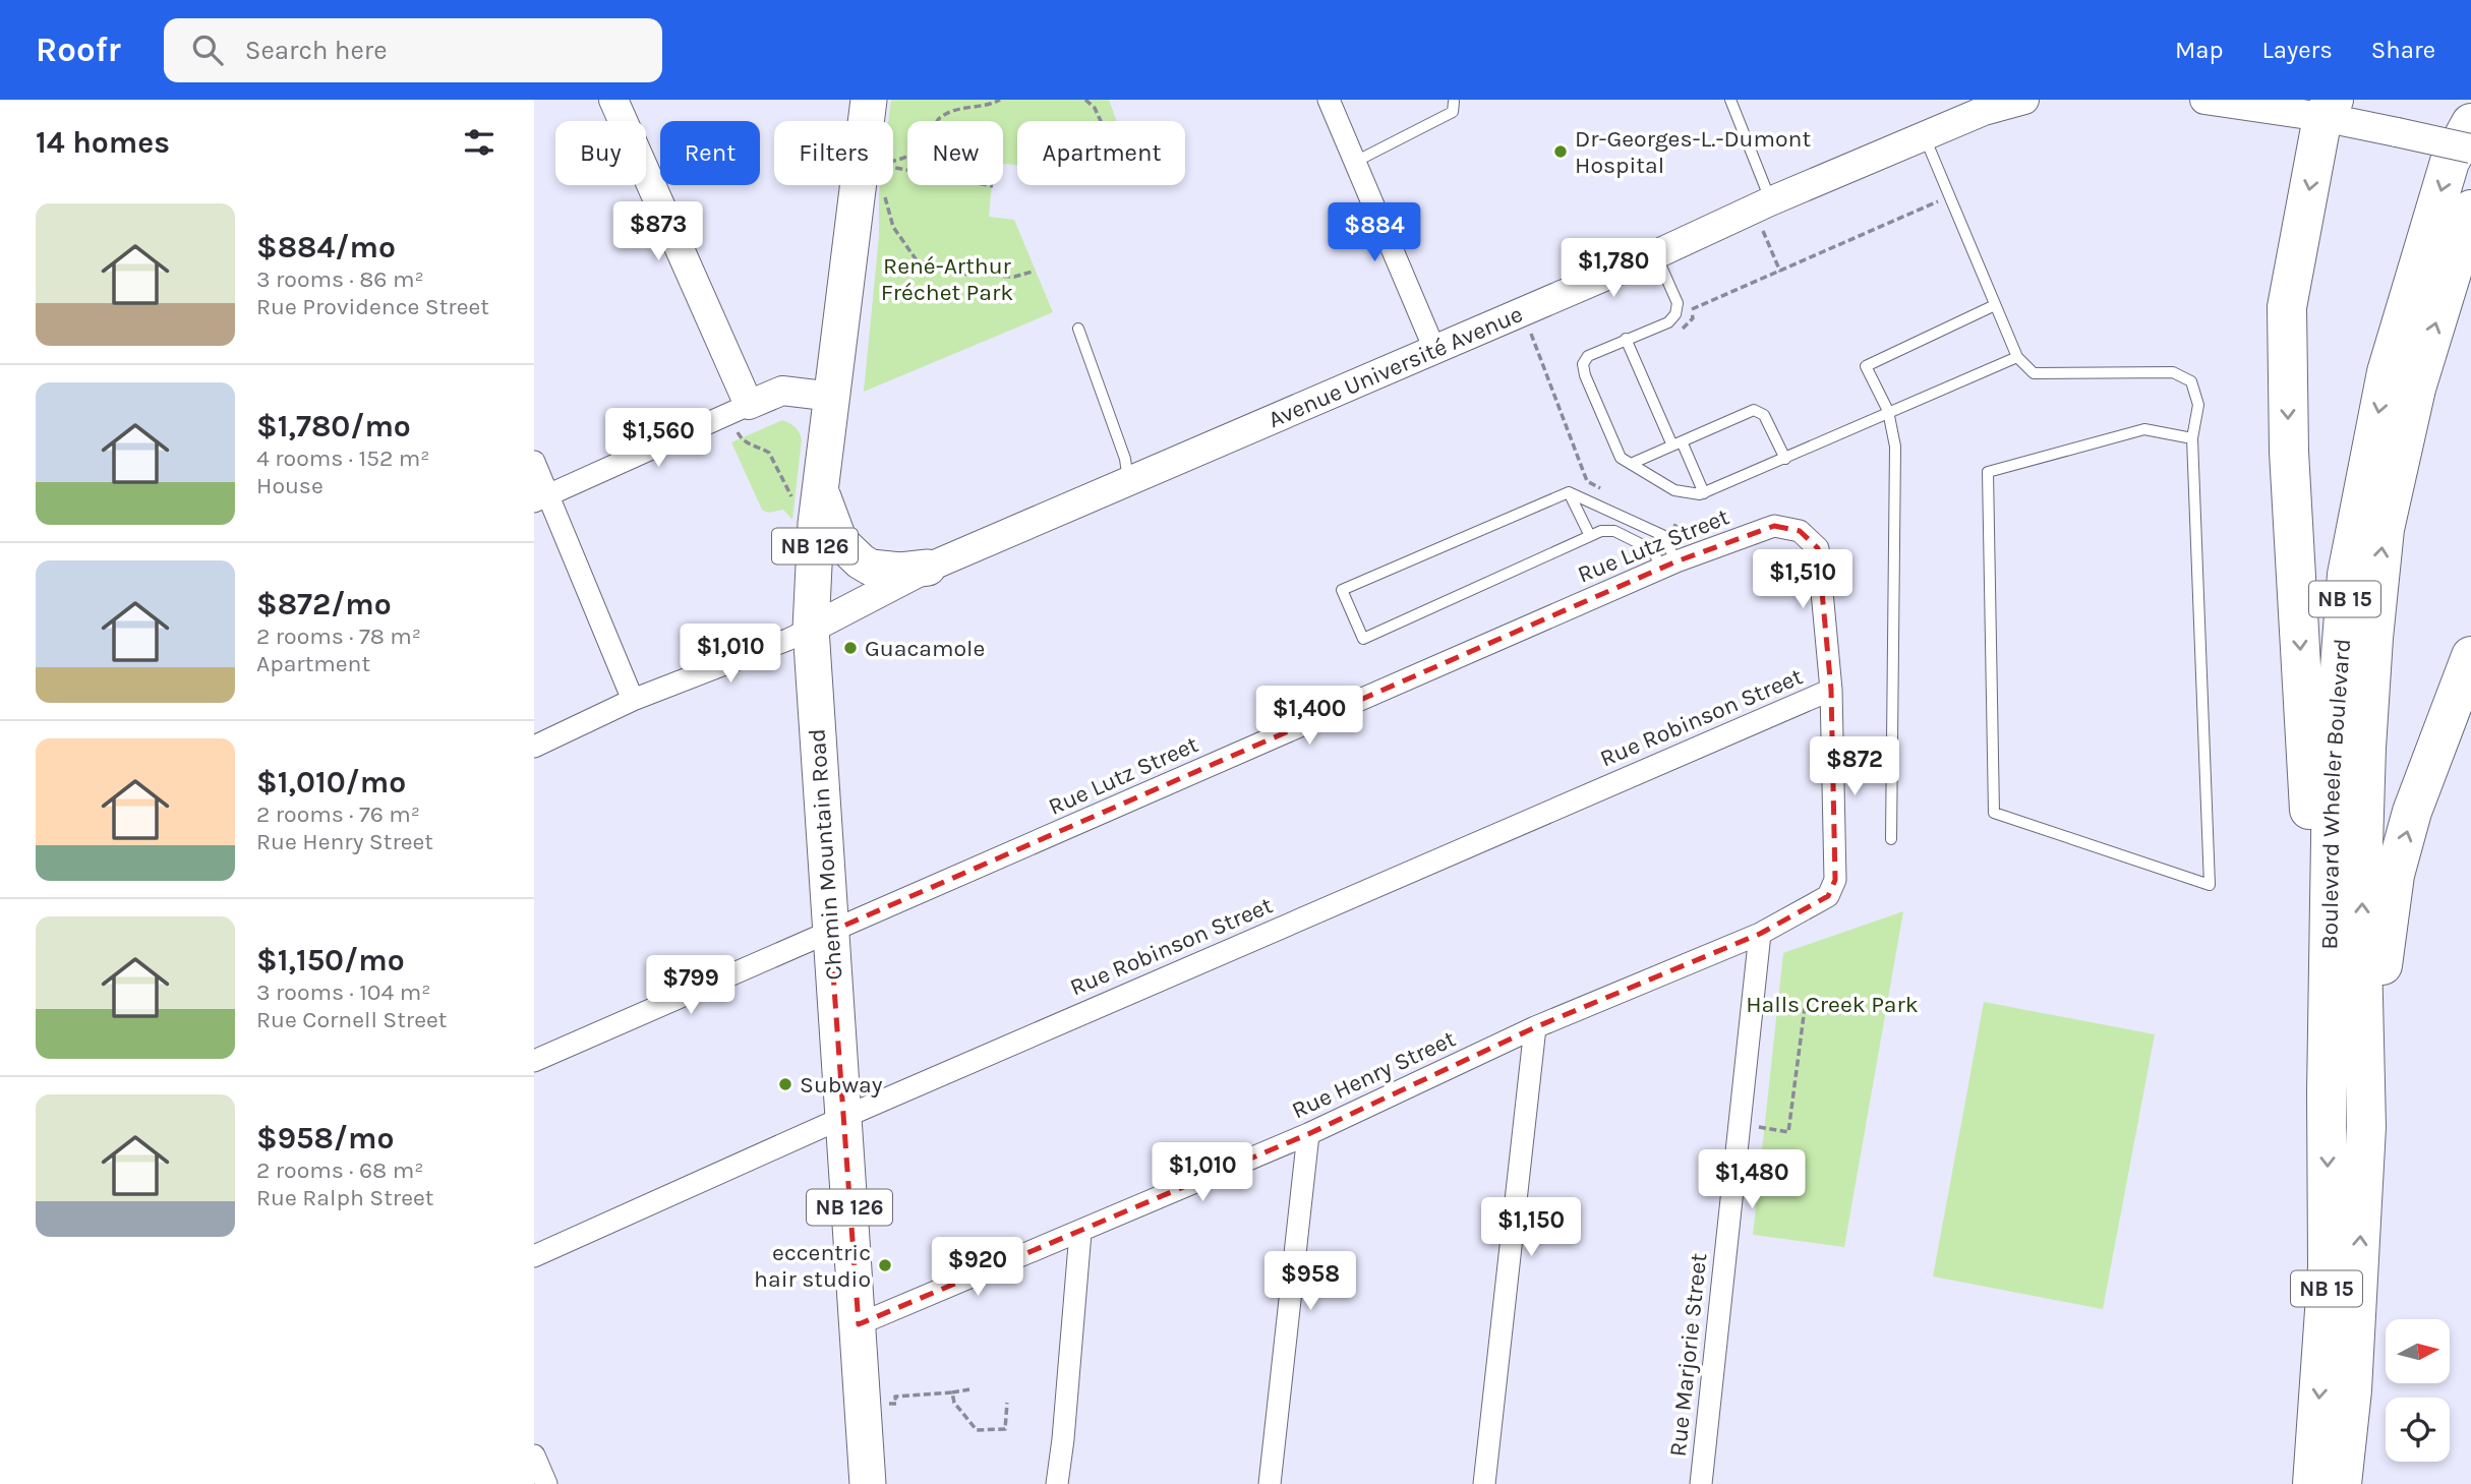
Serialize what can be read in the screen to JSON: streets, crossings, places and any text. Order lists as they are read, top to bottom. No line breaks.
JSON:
{"streets":{"highway":["NB 15","Boulevard Wheeler Boulevard"],"main road":["NB 126","Chemin Mountain Road"],"street":["Avenue Université Avenue","Rue Lutz Street","Rue Robinson Street","Rue Henry Street","Rue Marjorie Street"]},"crossings":[["Avenue Université Avenue","Chemin Mountain Road"],["Rue Lutz Street","Rue Robinson Street"],["Rue Lutz Street","Chemin Mountain Road"],["Rue Lutz Street","Rue Henry Street"],["Rue Robinson Street","Chemin Mountain Road"],["Rue Robinson Street","Rue Henry Street"],["Chemin Mountain Road","Rue Henry Street"],["Rue Henry Street","Rue Marjorie Street"]],"parks":["René-Arthur Fréchet Park","Halls Creek Park"],"places":["Dr-Georges-L.-Dumont Hospital","Guacamole","Subway","eccentric hair studio"],"north":"right","page":{"header":"Roofr","search":"Search here","nav":["Map","Layers","Share"],"heading":"14 homes","chip":["Buy","Rent","Filters","New","Apartment"],"list":[{"name":"$884/mo","note":"3 rooms · 86 m² · Rue Providence Street"},{"name":"$1,780/mo","note":"4 rooms · 152 m² · House"},{"name":"$872/mo","note":"2 rooms · 78 m² · Apartment"},{"name":"$1,010/mo","note":"2 rooms · 76 m² · Rue Henry Street"},{"name":"$1,150/mo","note":"3 rooms · 104 m² · Rue Cornell Street"},{"name":"$958/mo","note":"2 rooms · 68 m² · Rue Ralph Street"}],"price":["$873","$884","$1,780","$1,560","$1,510","$1,010","$1,400","$872","$799","$1,010","$1,480","$1,150","$920","$958"]}}
